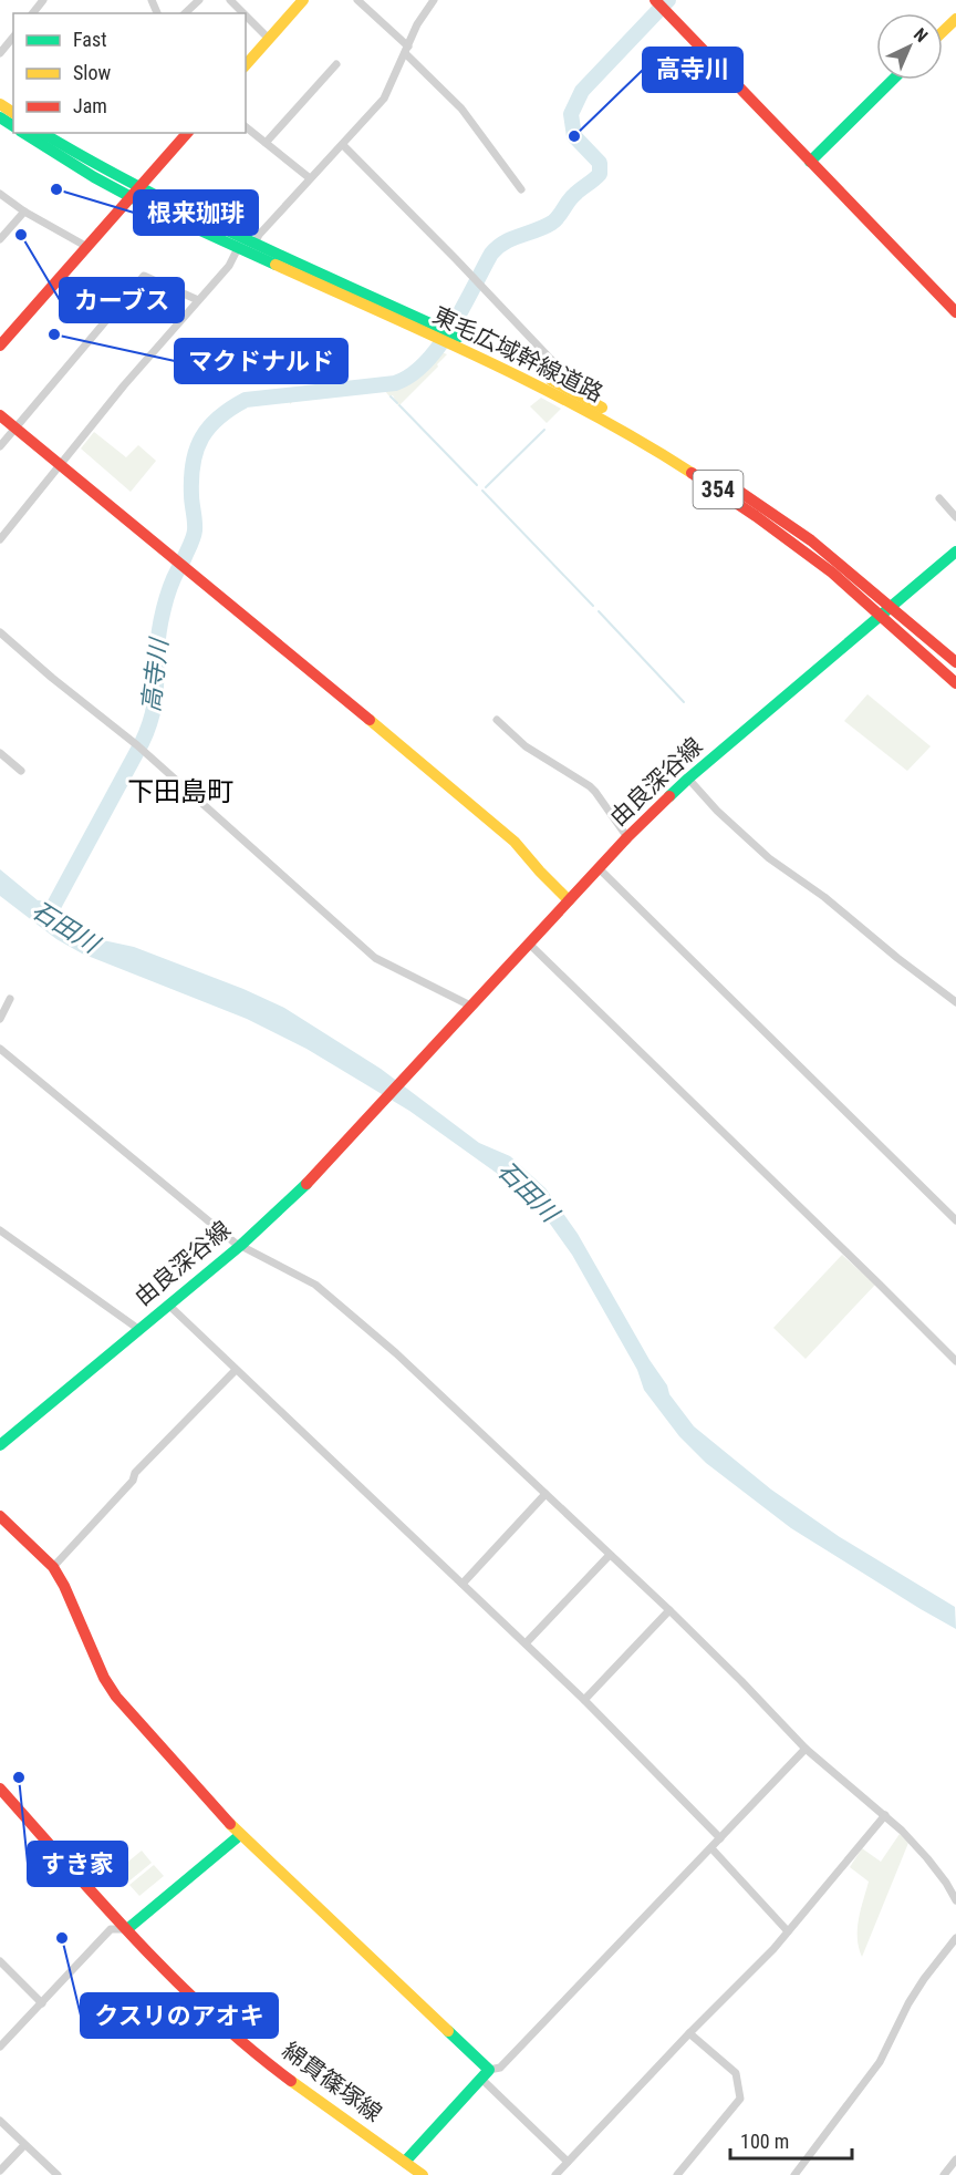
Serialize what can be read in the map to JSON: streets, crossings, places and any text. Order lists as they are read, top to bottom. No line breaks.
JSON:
{"streets":{"main road":["東毛広域幹線道路","354","由良深谷線","綿貫篠塚線"]},"crossings":[["東毛広域幹線道路","由良深谷線"]],"districts":["下田島町"],"water":["高寺川","石田川"],"places":["高寺川","根来珈琲","カーブス","マクドナルド","すき家","クスリのアオキ"],"legend":["Fast","Slow","Jam"],"scale_bar":"100 m","north":"top right"}
